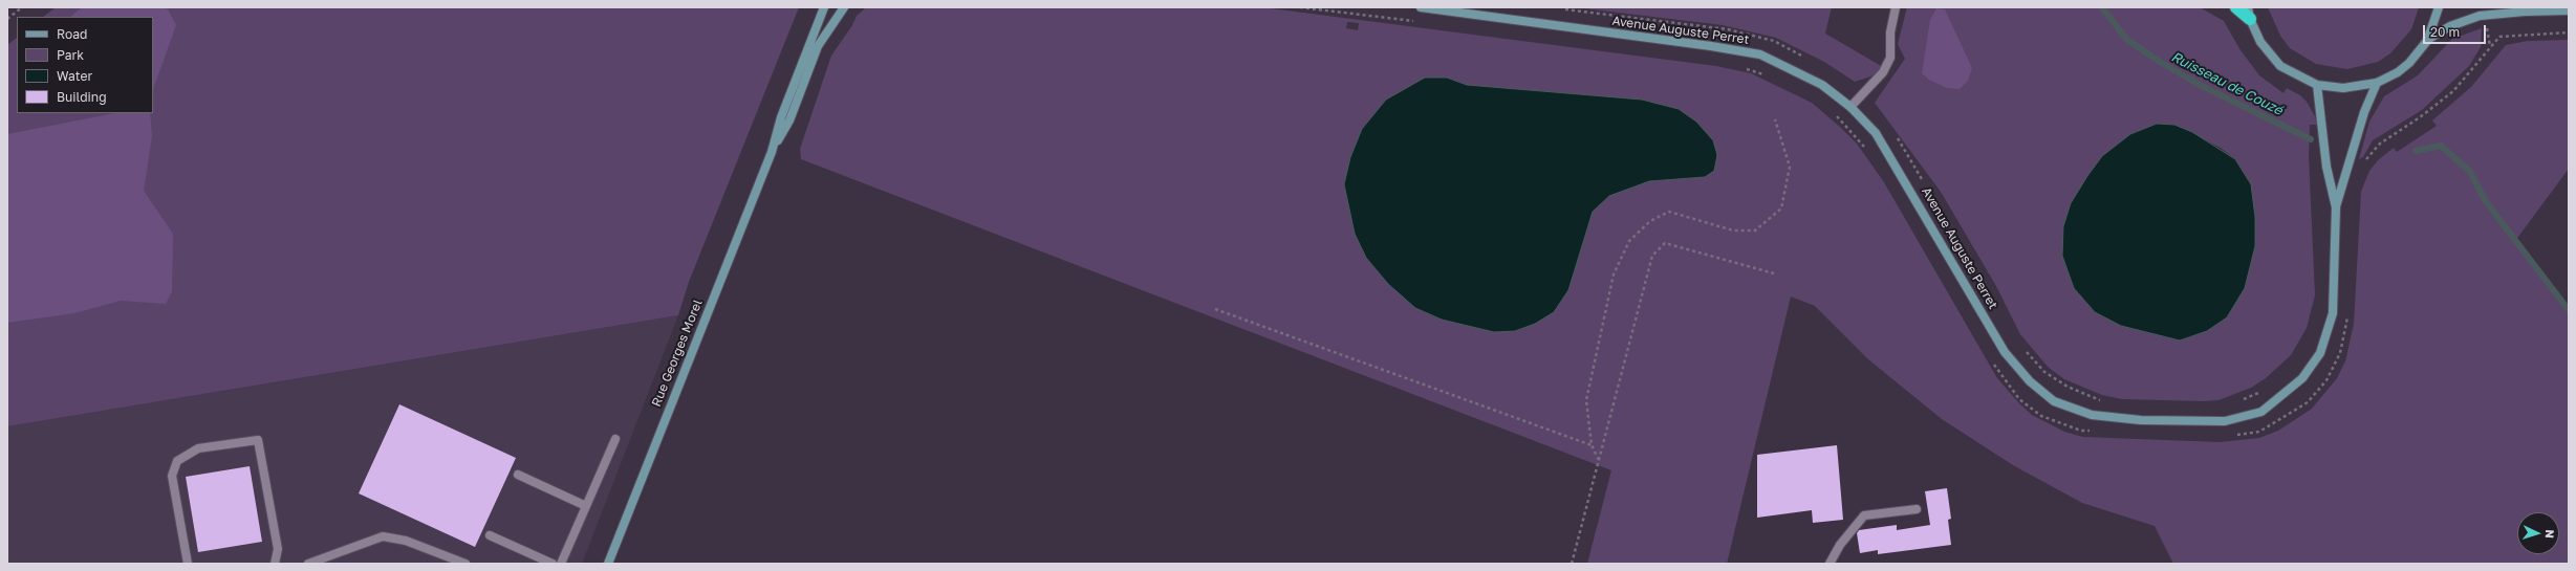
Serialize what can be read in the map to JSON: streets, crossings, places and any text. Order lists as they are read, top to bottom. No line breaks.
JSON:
{"streets":{"street":["Avenue Auguste Perret","Rue Georges Morel"]},"water":["Ruisseau de Couzé"],"legend":["Road","Park","Water","Building"],"scale_bar":"20 m","north":"right"}
